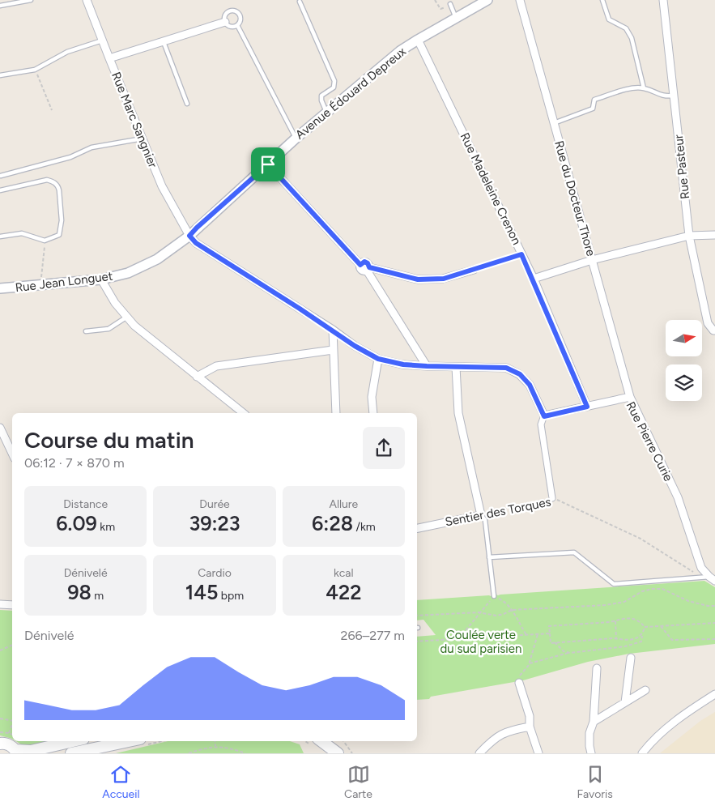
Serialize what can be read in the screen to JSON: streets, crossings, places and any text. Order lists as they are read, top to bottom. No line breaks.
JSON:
{"streets":{"street":["Avenue Édouard Depreux","Rue Marc Sangnier","Rue Pasteur","Rue Madeleine Crenon","Rue du Docteur Thore","Rue Jean Longuet","Rue Pierre Curie","Sentier des Torques"]},"crossings":[["Avenue Édouard Depreux","Rue Marc Sangnier"],["Avenue Édouard Depreux","Rue Madeleine Crenon"],["Avenue Édouard Depreux","Rue Jean Longuet"],["Rue Marc Sangnier","Rue Jean Longuet"],["Rue Madeleine Crenon","Rue Pierre Curie"],["Rue du Docteur Thore","Rue Pierre Curie"],["Rue Pierre Curie","Sentier des Torques"]],"parks":["Coulée verte du sud parisien"],"north":"right","page":{"heading":["Course du matin","06:12 · 7 × 870 m"],"stats":[["Distance","6.09 km"],["Durée","39:23"],["Allure","6:28 /km"],["Dénivelé","98 m"],["Cardio","145 bpm"],["kcal","422"]],"chart":["Dénivelé","266–277 m"],"tabs":["Accueil","Carte","Favoris"]}}
